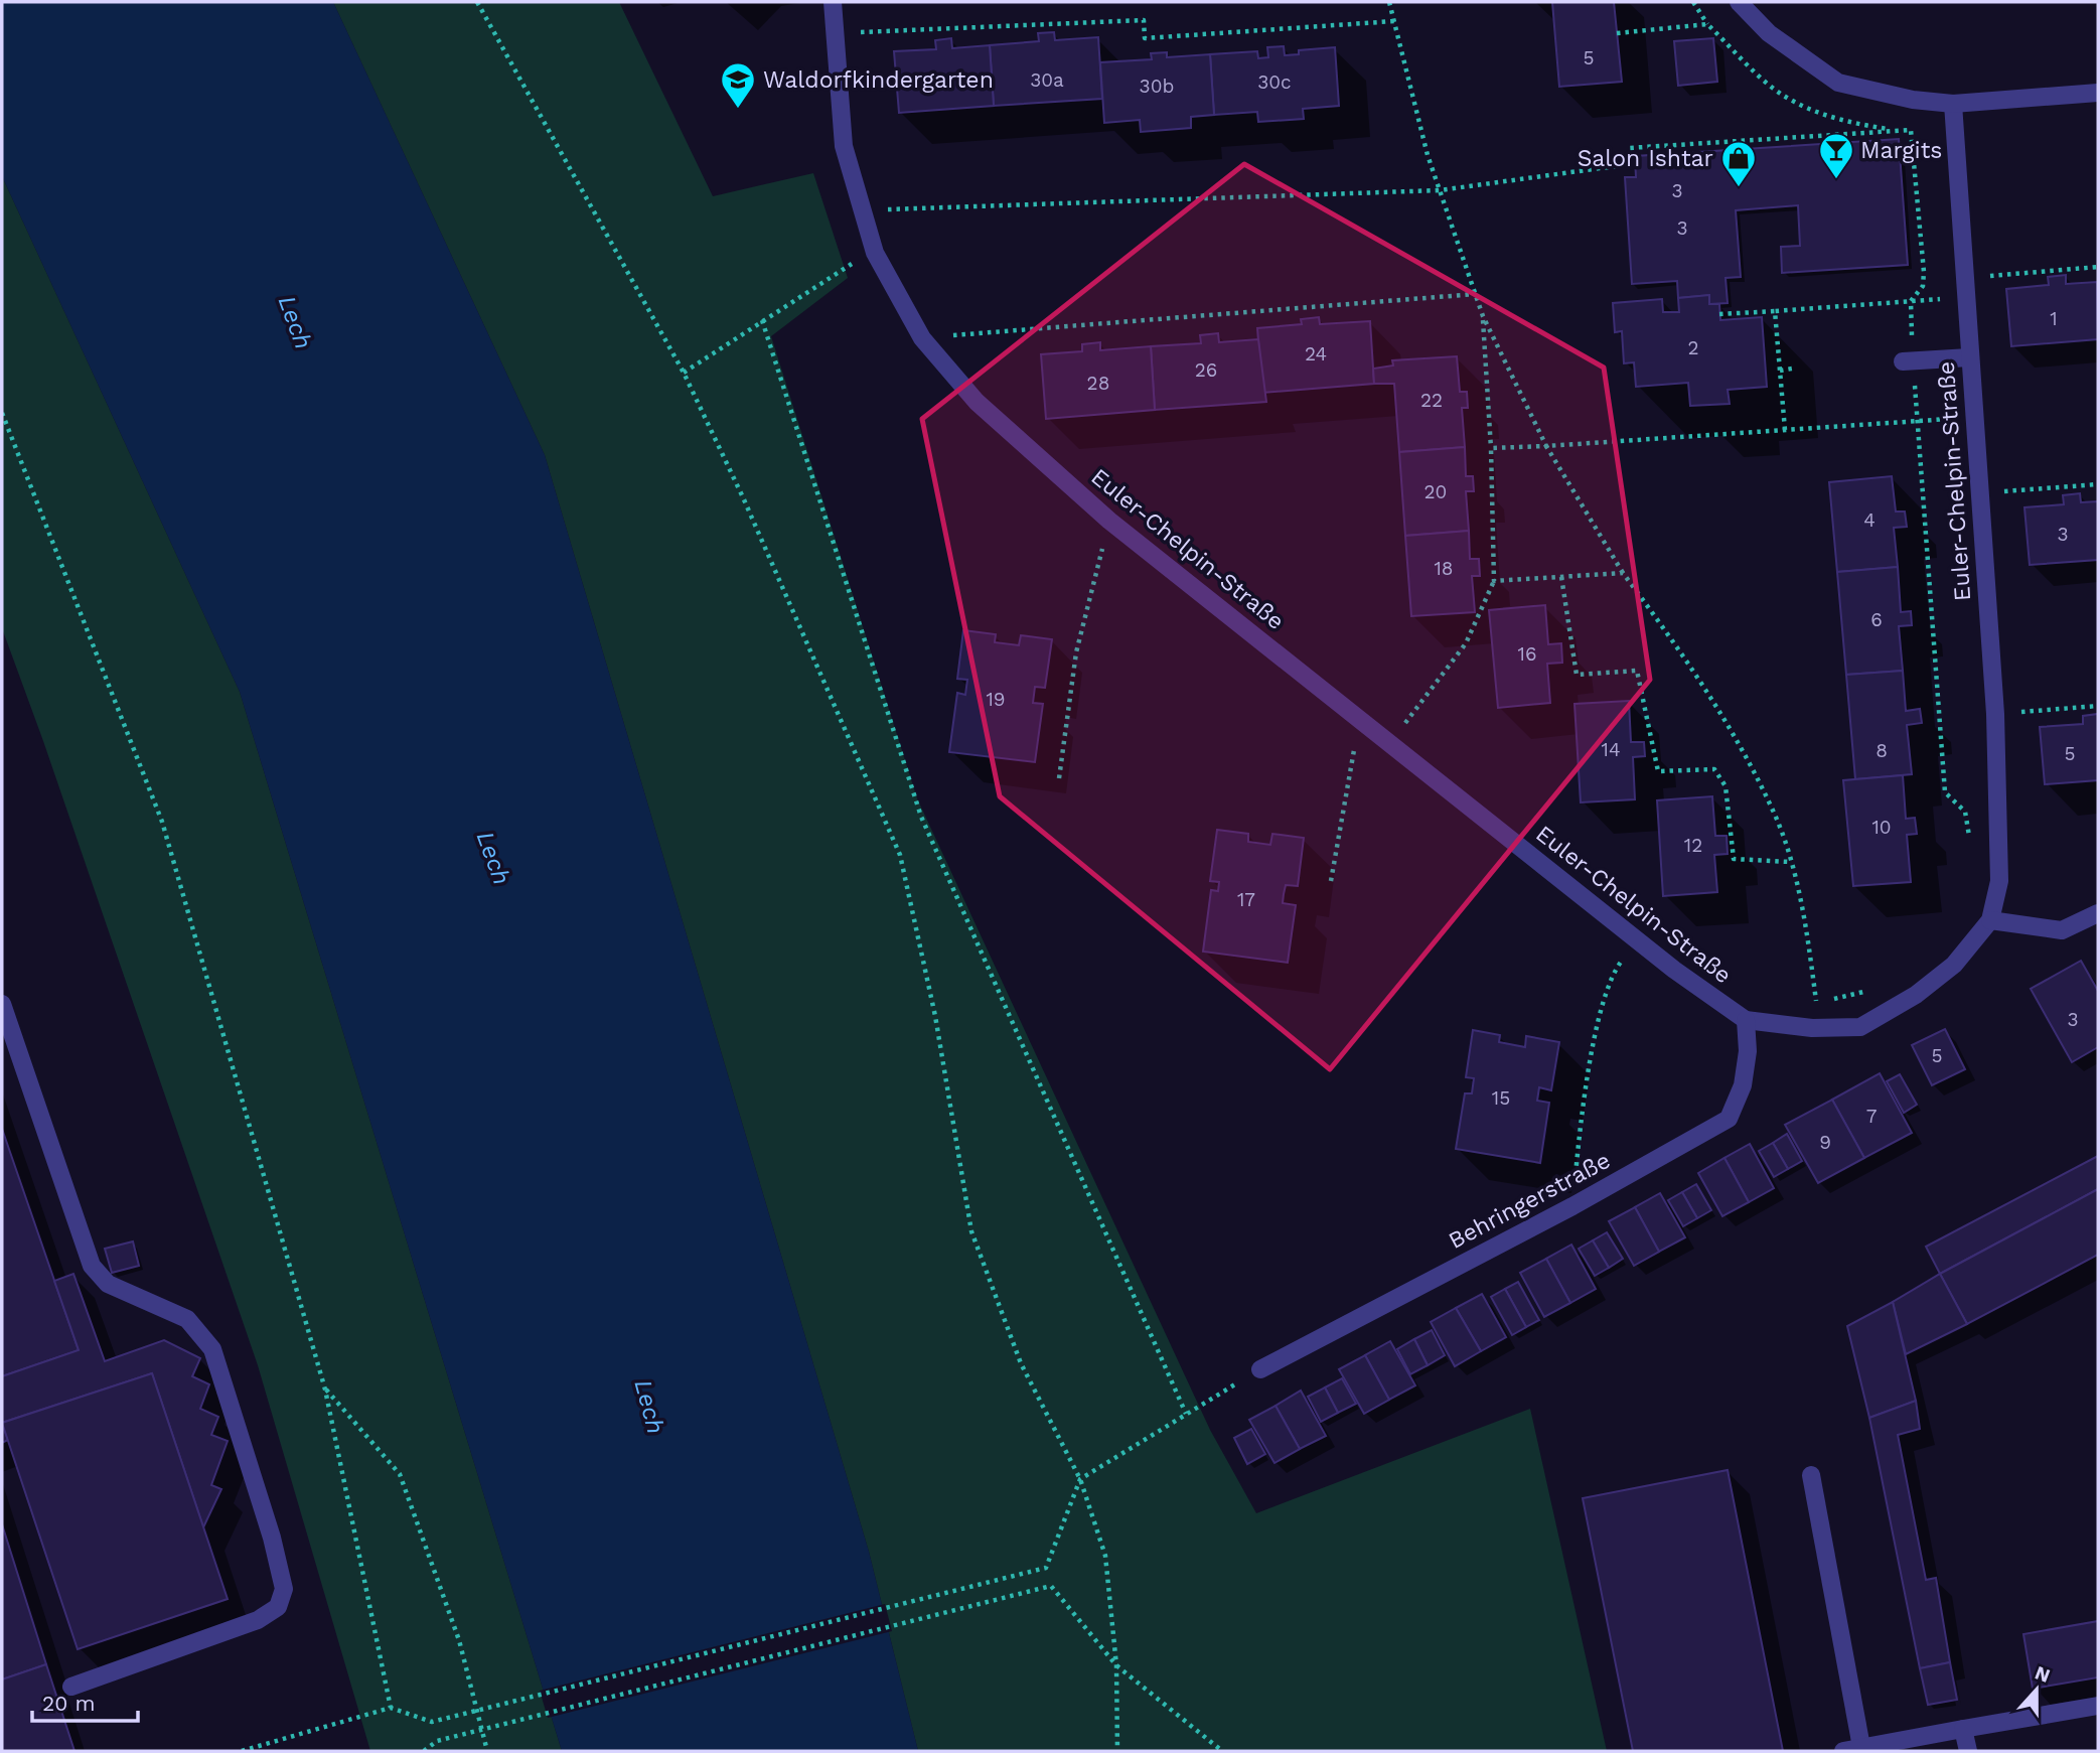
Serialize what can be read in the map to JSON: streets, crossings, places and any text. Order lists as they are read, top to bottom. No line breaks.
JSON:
{"streets":{"street":["Euler-Chelpin-Straße","Behringerstraße"]},"crossings":[["Euler-Chelpin-Straße","Behringerstraße"]],"water":["Lech"],"places":{"school or university":["Waldorfkindergarten"],"bar":["Margits"],"shop":["Salon Ishtar"]},"house_numbers":["5","30a","30c","30b","3","3","1","2","24","26","28","22","20","4","3","18","6","16","19","14","8","5","10","12","17","3","5","15","7","9"],"scale_bar":"20 m","north":"top"}
